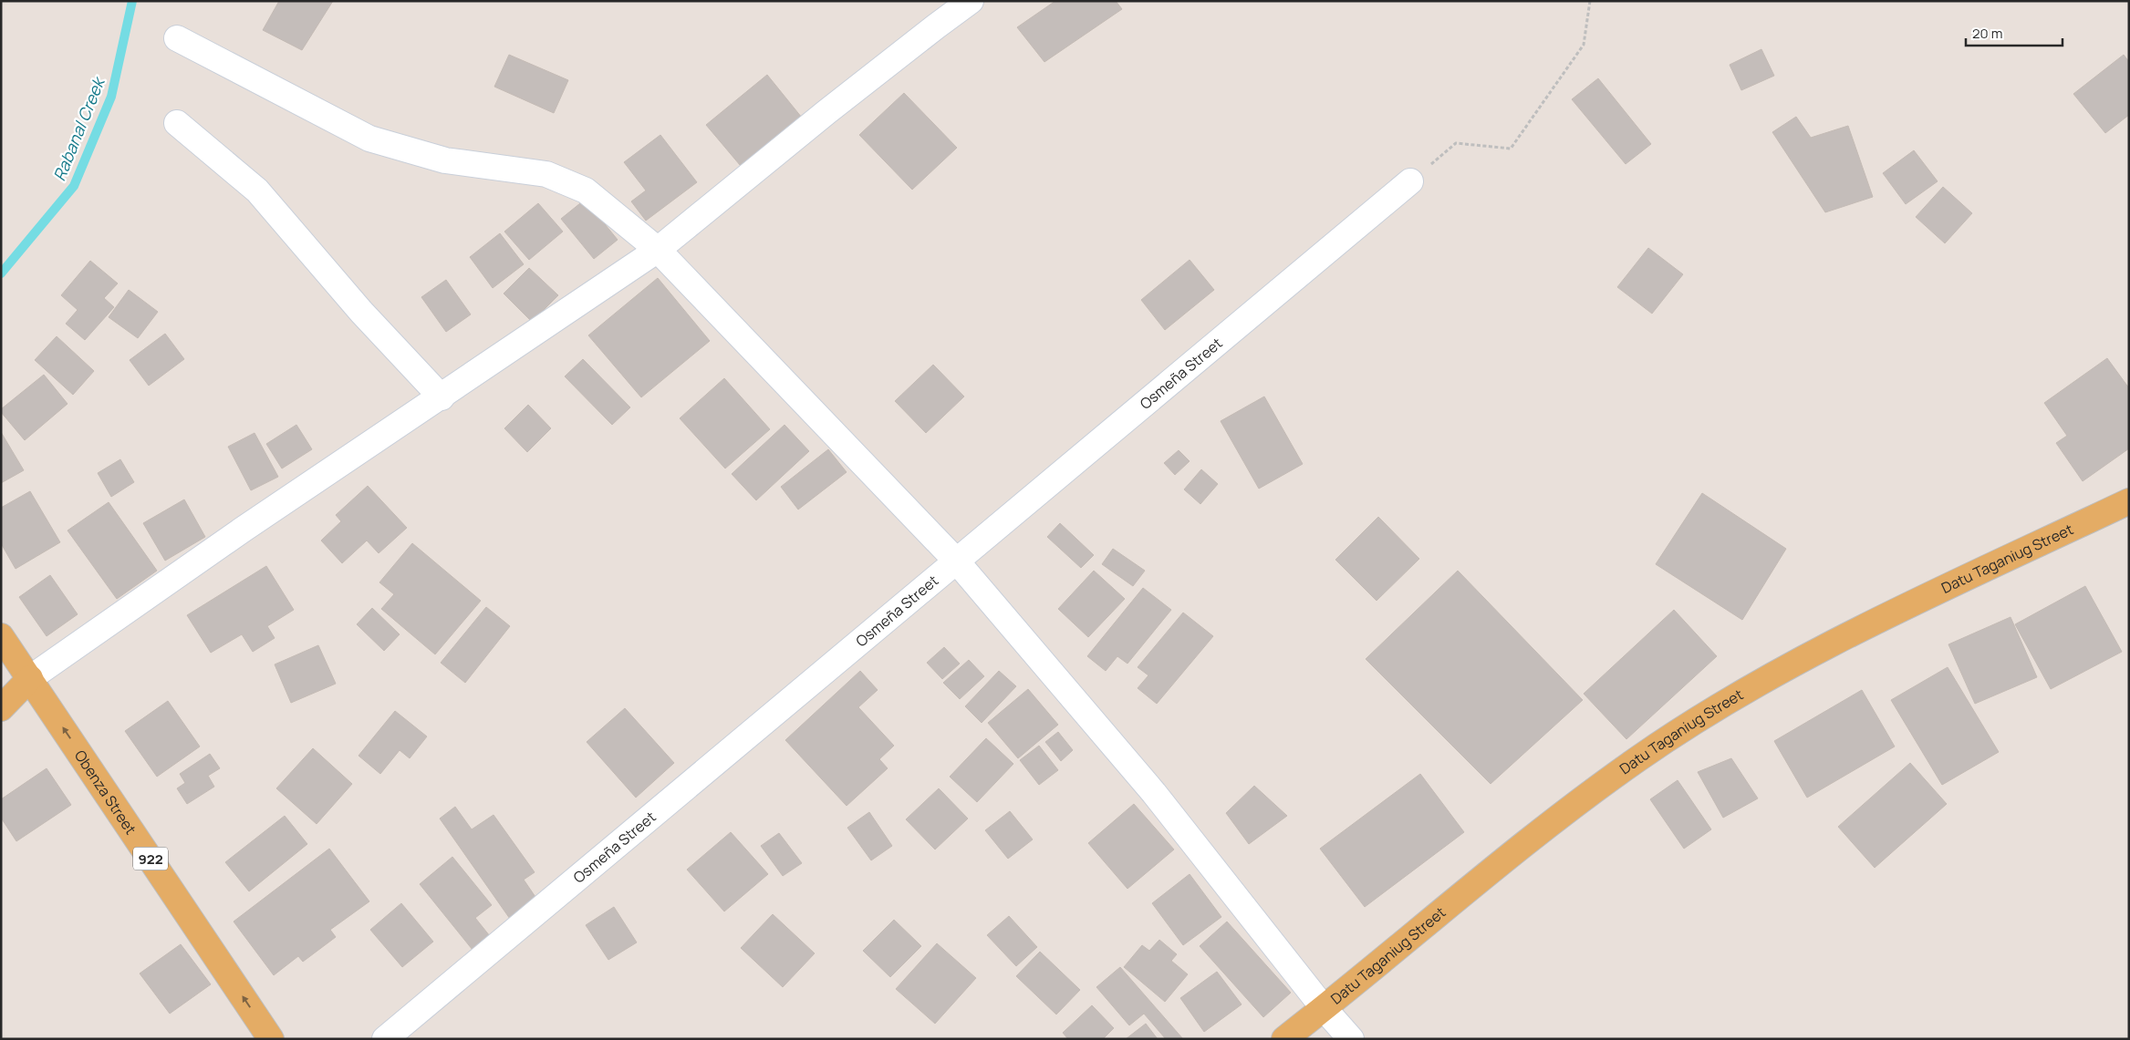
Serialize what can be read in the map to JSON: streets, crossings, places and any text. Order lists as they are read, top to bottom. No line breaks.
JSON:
{"streets":{"main road":["Datu Taganiug Street","Obenza Street","922"],"street":["Osmeña Street"]},"one_way":["Obenza Street"],"water":["Rabanal Creek"],"scale_bar":"20 m"}
